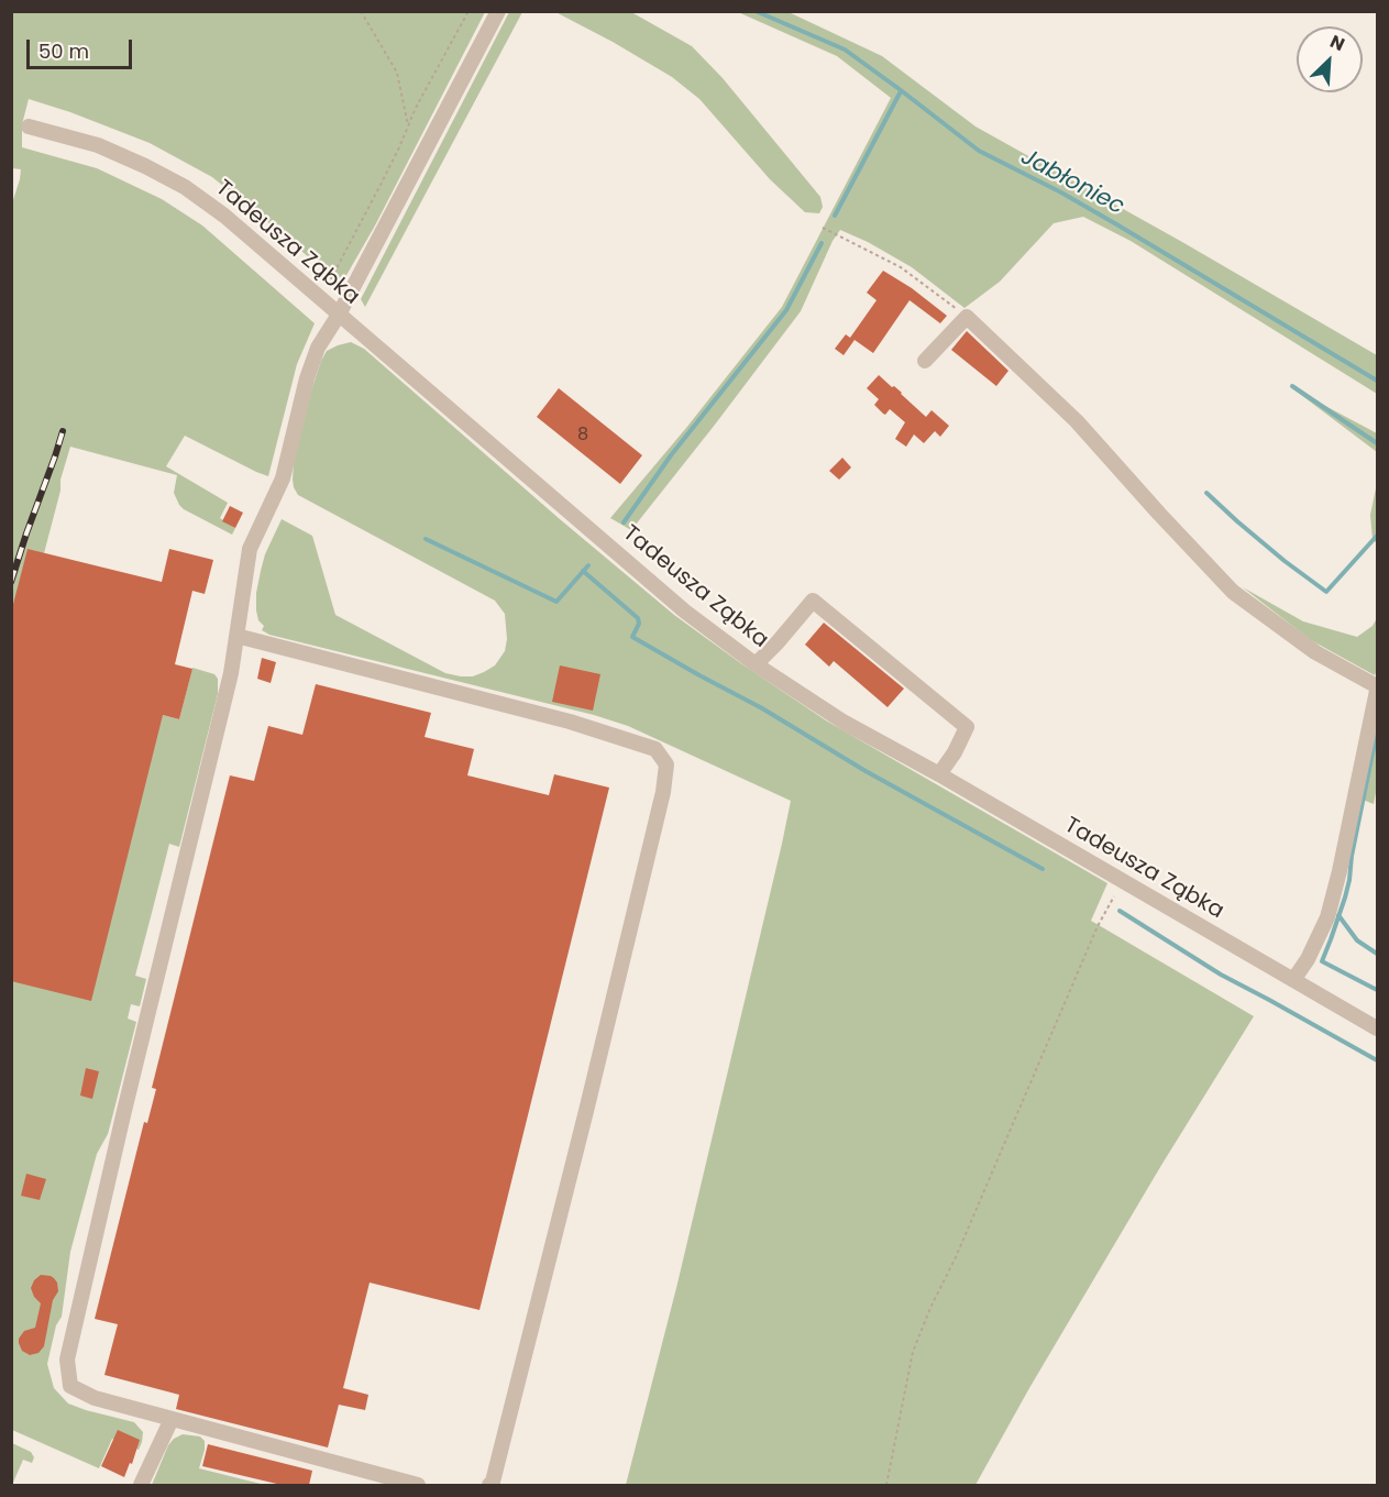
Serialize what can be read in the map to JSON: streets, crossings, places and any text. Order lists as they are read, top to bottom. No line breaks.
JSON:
{"streets":{"street":["Tadeusza Ząbka"]},"water":["Jabłoniec"],"house_numbers":["8"],"scale_bar":"50 m","north":"top right"}
